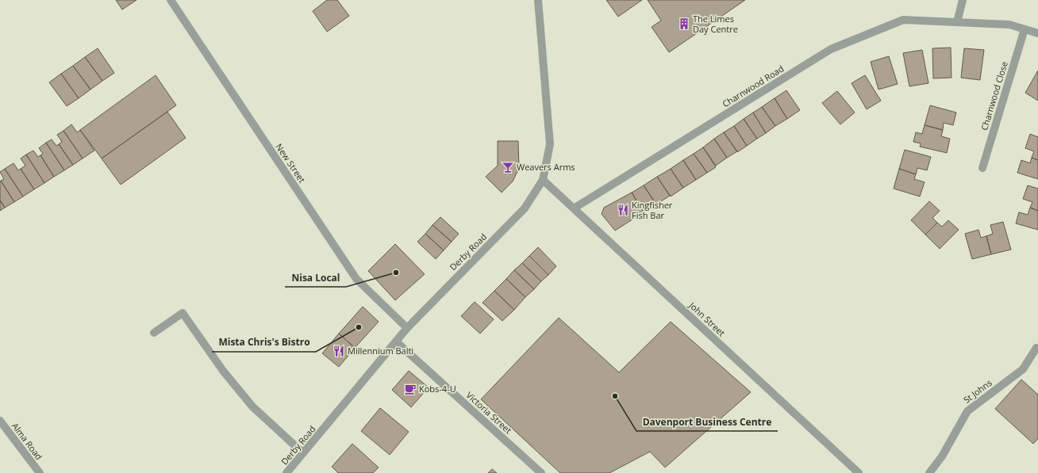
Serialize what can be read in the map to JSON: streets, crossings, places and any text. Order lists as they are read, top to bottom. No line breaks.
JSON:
{"streets":{"street":["Charnwood Road","Charnwood Close","New Street","Derby Road","John Street","St Johns","Victoria Street","Alma Road"]},"crossings":[["Charnwood Road","Charnwood Close"],["Charnwood Road","John Street"],["New Street","Derby Road"],["Derby Road","John Street"],["Derby Road","Victoria Street"]],"places":{"building":["The Limes Day Centre"],"bar":["Weavers Arms"],"restaurant":["Kingfisher Fish Bar","Millennium Balti"],"other":["Nisa Local","Mista Chris's Bistro","Davenport Business Centre"],"cafe":["Kobs-4-U"]}}
